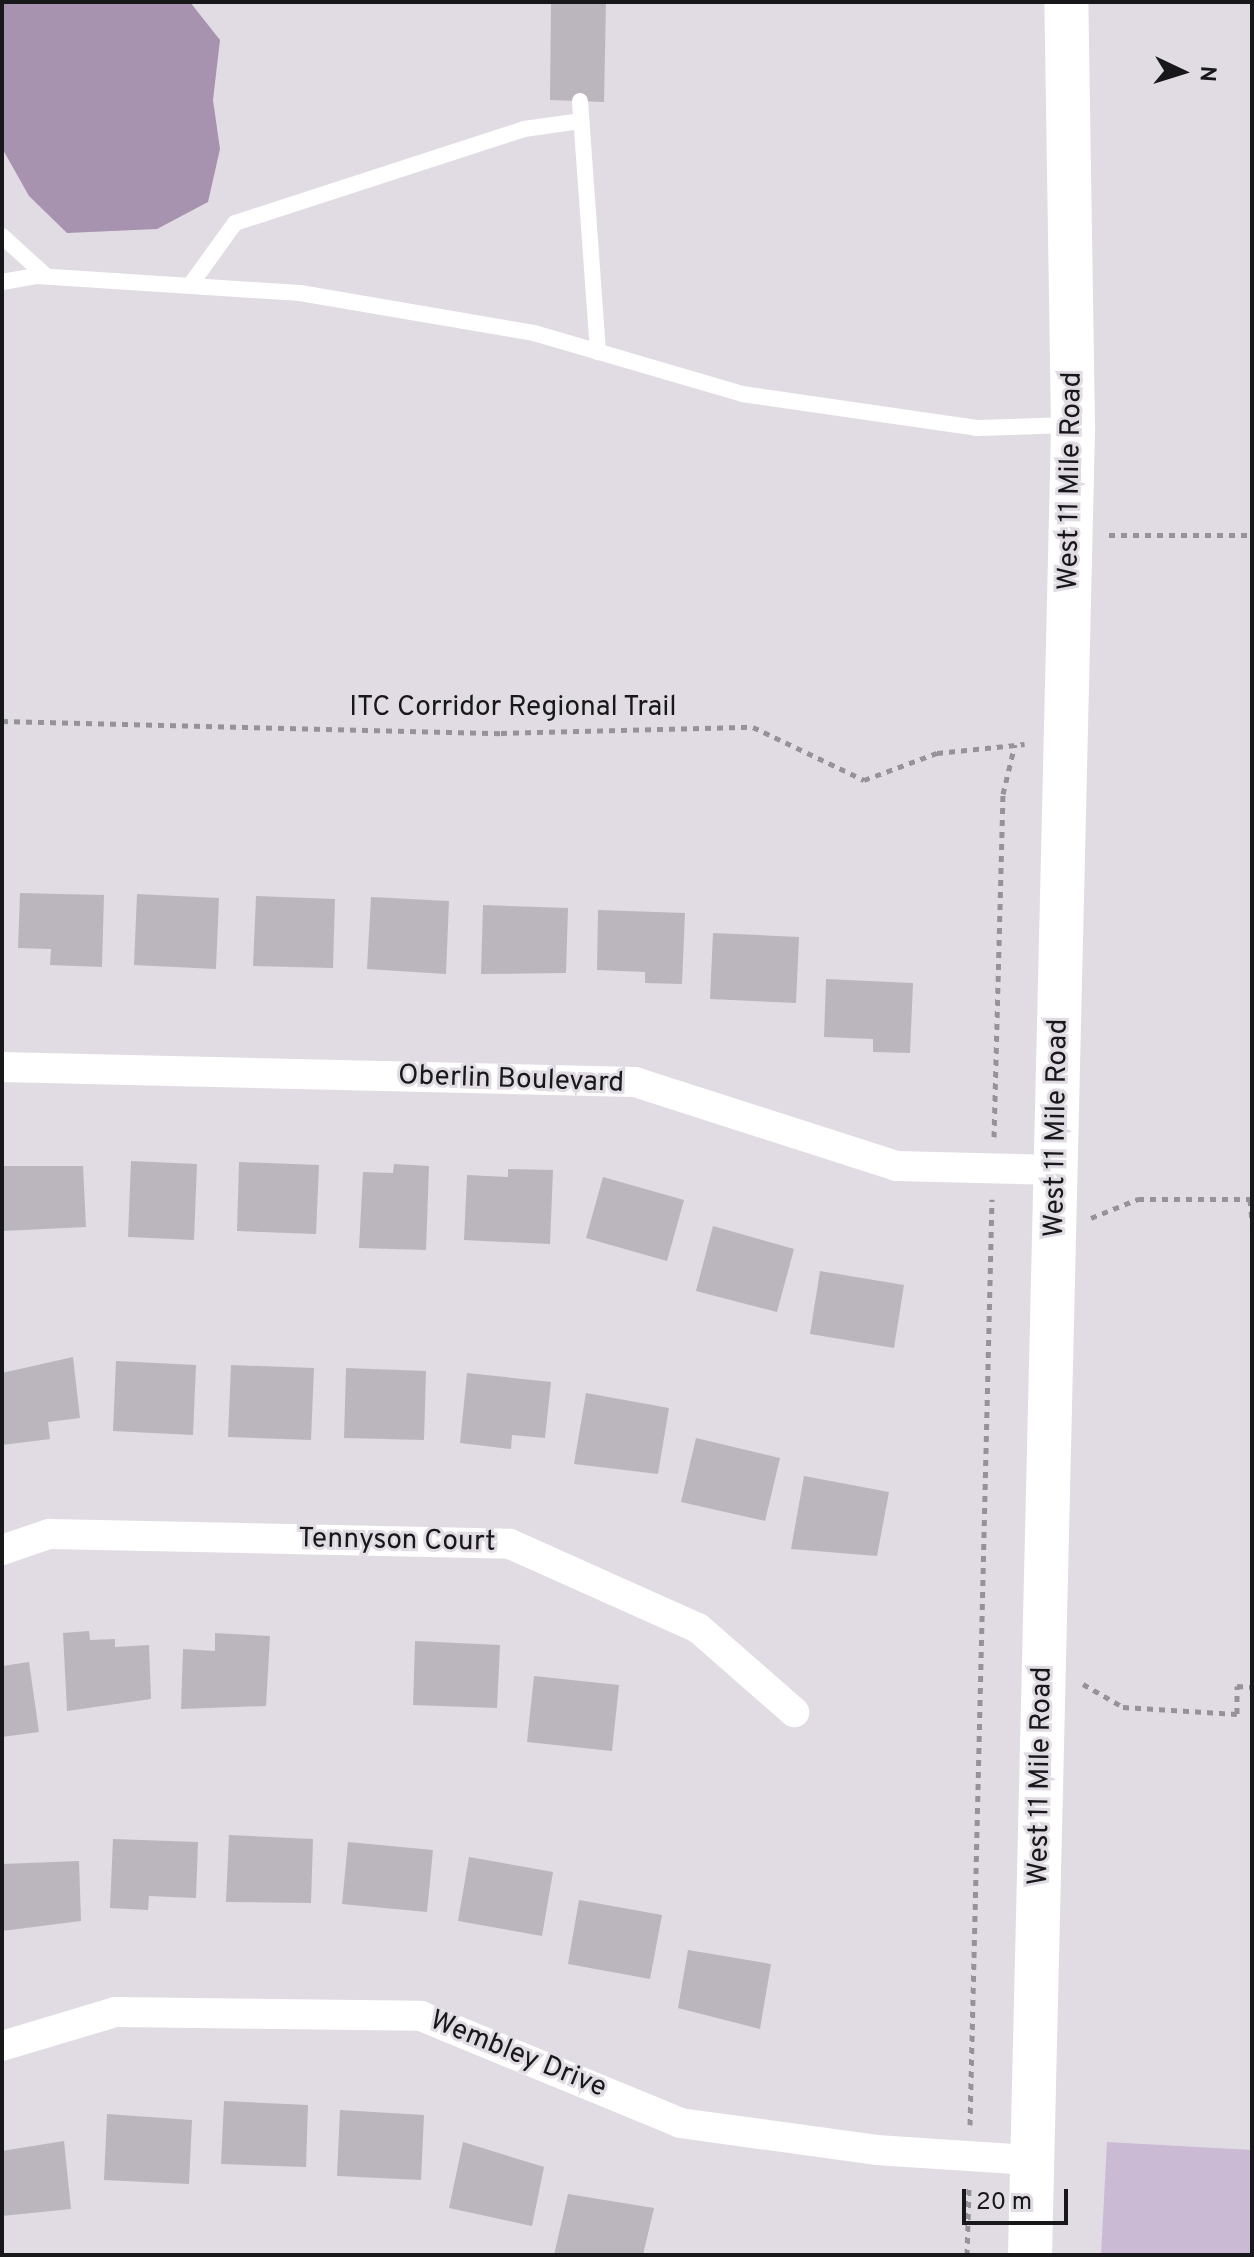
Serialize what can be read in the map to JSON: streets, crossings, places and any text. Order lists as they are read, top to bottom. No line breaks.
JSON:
{"streets":{"street":["West 11 Mile Road","Oberlin Boulevard","Tennyson Court","Wembley Drive"],"path":["ITC Corridor Regional Trail"]},"crossings":[["West 11 Mile Road","Oberlin Boulevard"],["West 11 Mile Road","Wembley Drive"]],"scale_bar":"20 m","north":"right"}
